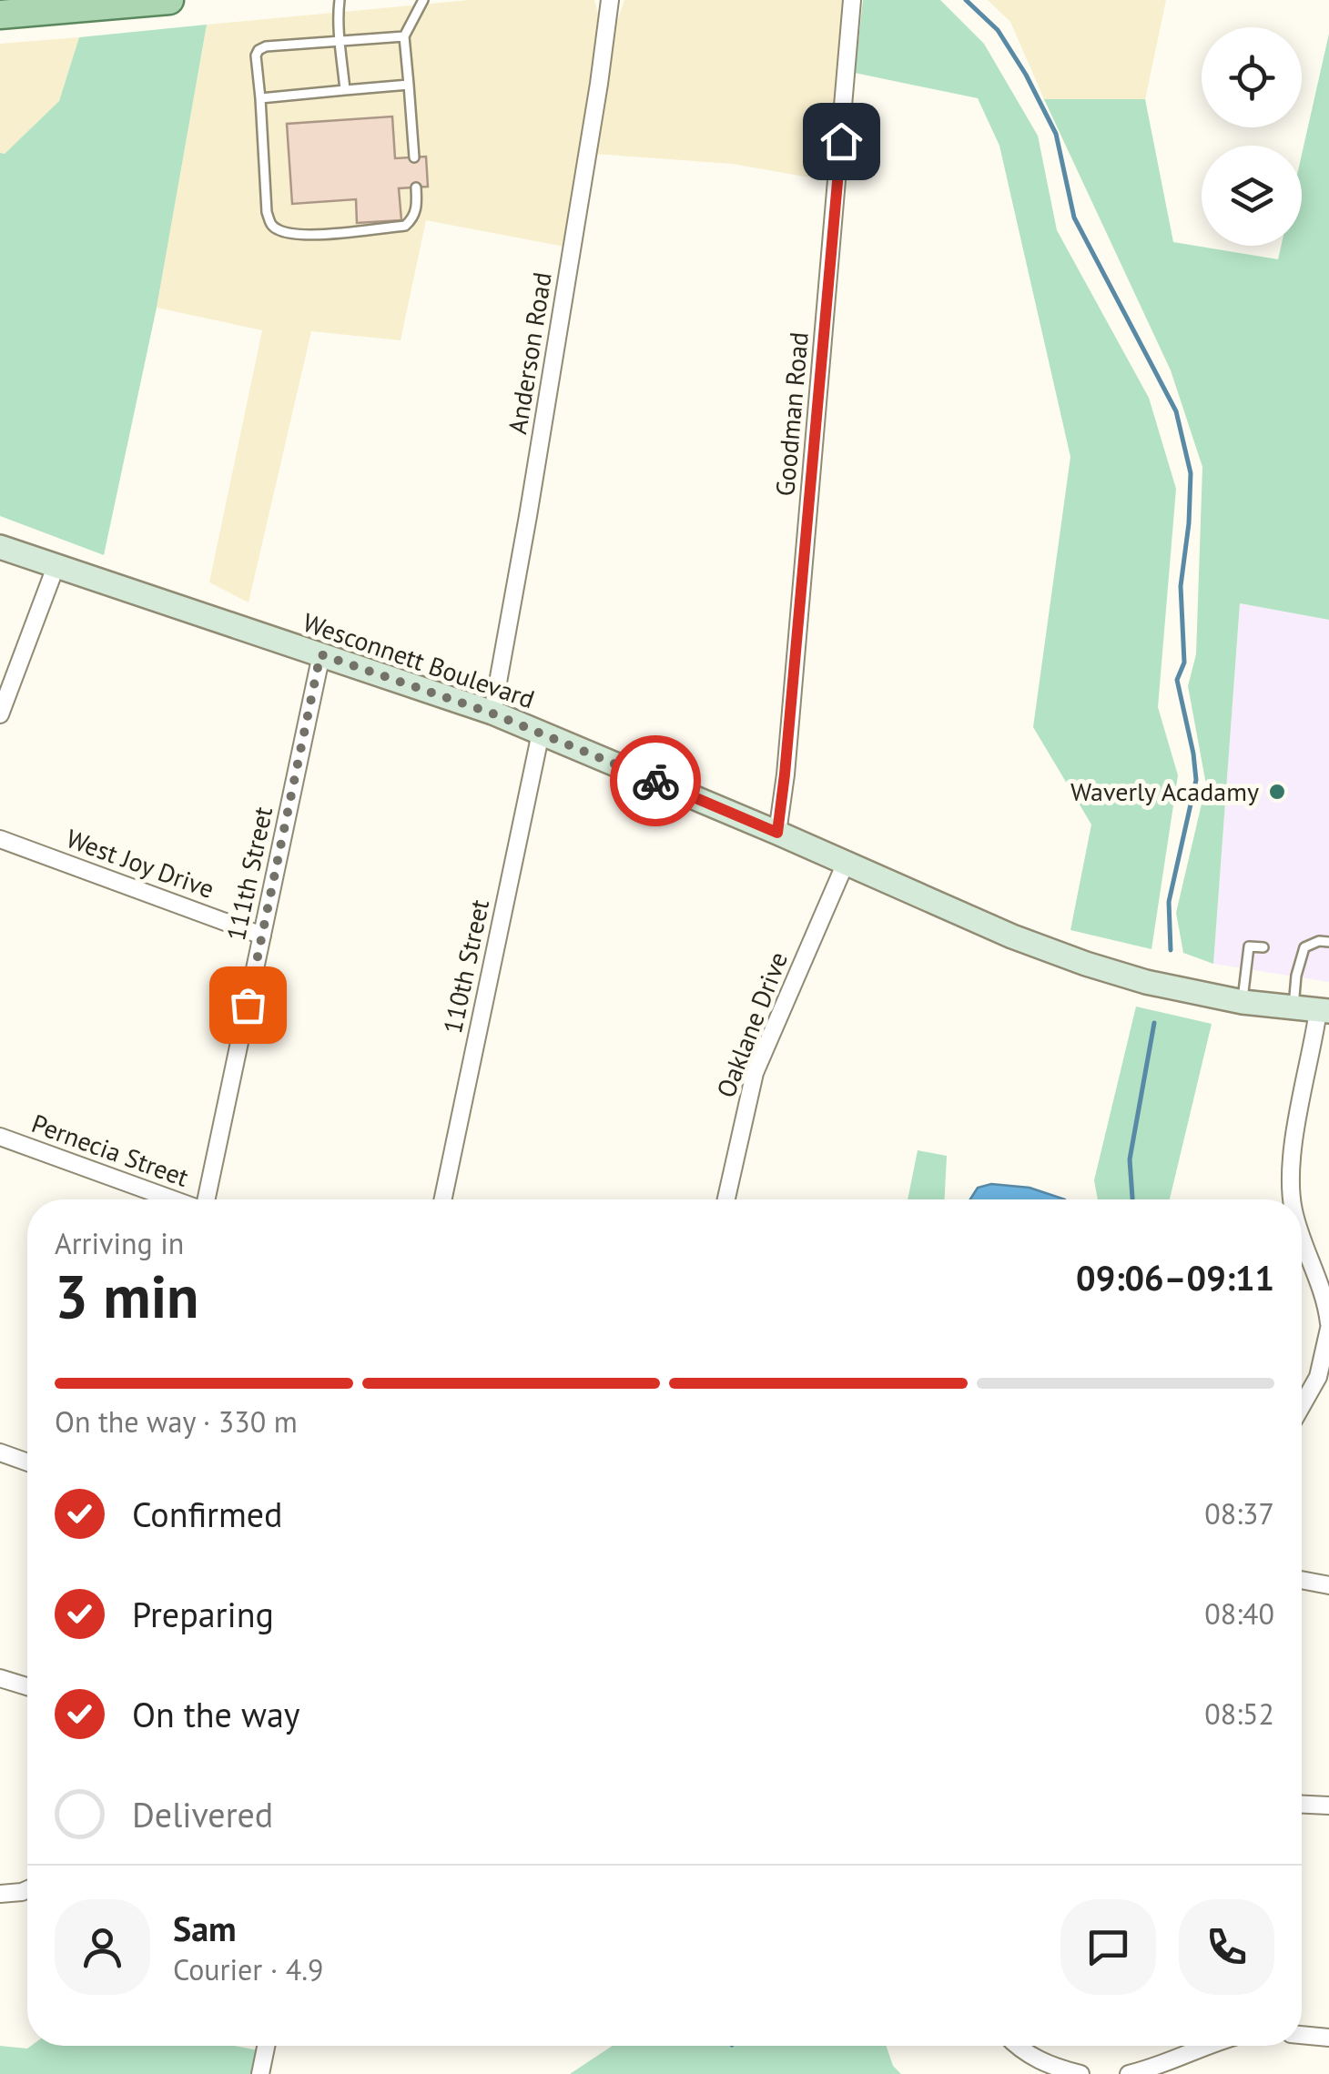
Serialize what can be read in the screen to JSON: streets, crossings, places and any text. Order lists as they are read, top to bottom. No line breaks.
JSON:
{"streets":{"street":["Anderson Road","Goodman Road","Wesconnett Boulevard","West Joy Drive","111th Street","110th Street","Oaklane Drive","Pernecia Street"]},"crossings":[["Anderson Road","Wesconnett Boulevard"],["Goodman Road","Wesconnett Boulevard"],["Wesconnett Boulevard","111th Street"],["Wesconnett Boulevard","110th Street"],["Wesconnett Boulevard","Oaklane Drive"],["West Joy Drive","111th Street"]],"places":["Waverly Acadamy"],"page":{"heading":["3 min","Arriving in","09:06–09:11"],"panel":["Sam","Courier · 4.9"],"bar":"On the way · 330 m","list":[["Confirmed","08:37"],["Preparing","08:40"],["On the way","08:52"],"Delivered"]}}
